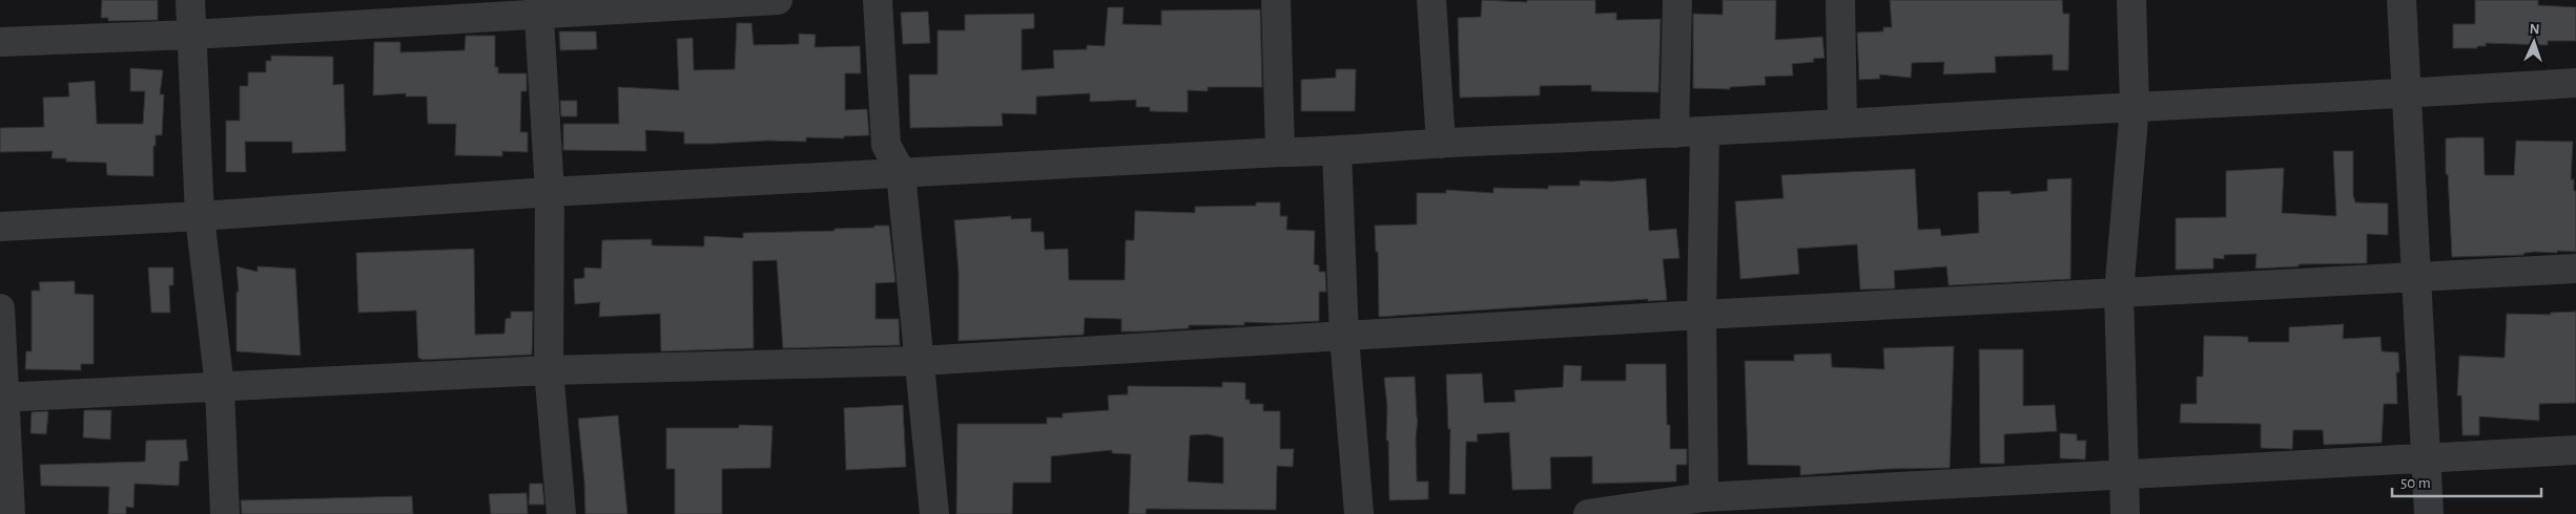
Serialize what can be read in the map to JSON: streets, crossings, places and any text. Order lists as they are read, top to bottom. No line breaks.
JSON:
{"scale_bar":"50 m","north":"top"}
